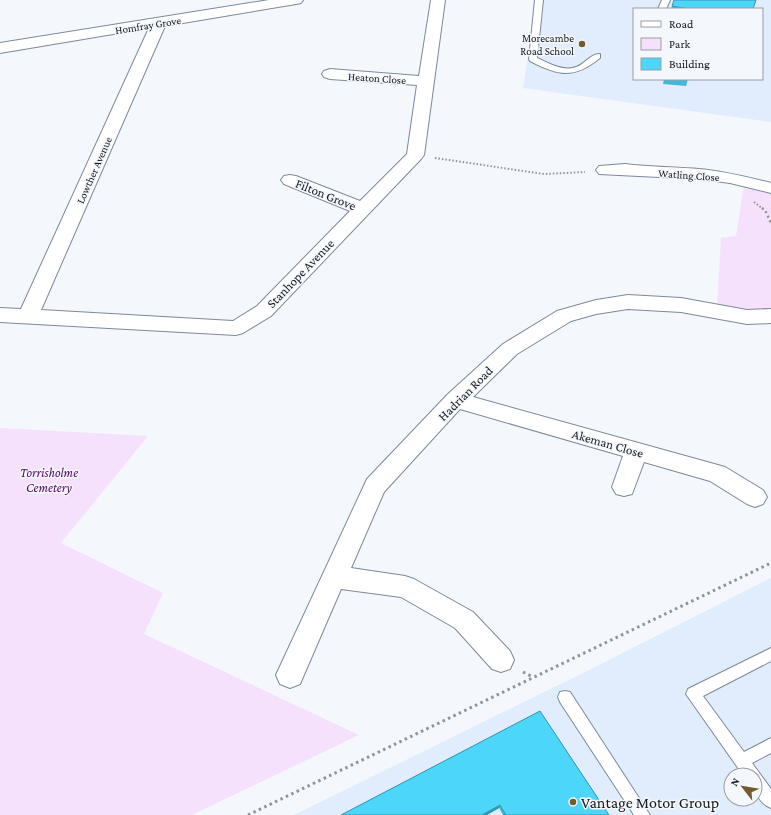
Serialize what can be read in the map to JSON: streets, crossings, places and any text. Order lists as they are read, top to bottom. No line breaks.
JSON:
{"streets":{"street":["Homfray Grove","Heaton Close","Lowther Avenue","Watling Close","Filton Grove","Stanhope Avenue","Hadrian Road","Akeman Close"]},"crossings":[["Homfray Grove","Lowther Avenue"],["Lowther Avenue","Stanhope Avenue"],["Filton Grove","Stanhope Avenue"],["Hadrian Road","Akeman Close"]],"parks":["Torrisholme Cemetery"],"places":["Morecambe Road School","Vantage Motor Group"],"legend":["Road","Park","Building"],"north":"top left"}
